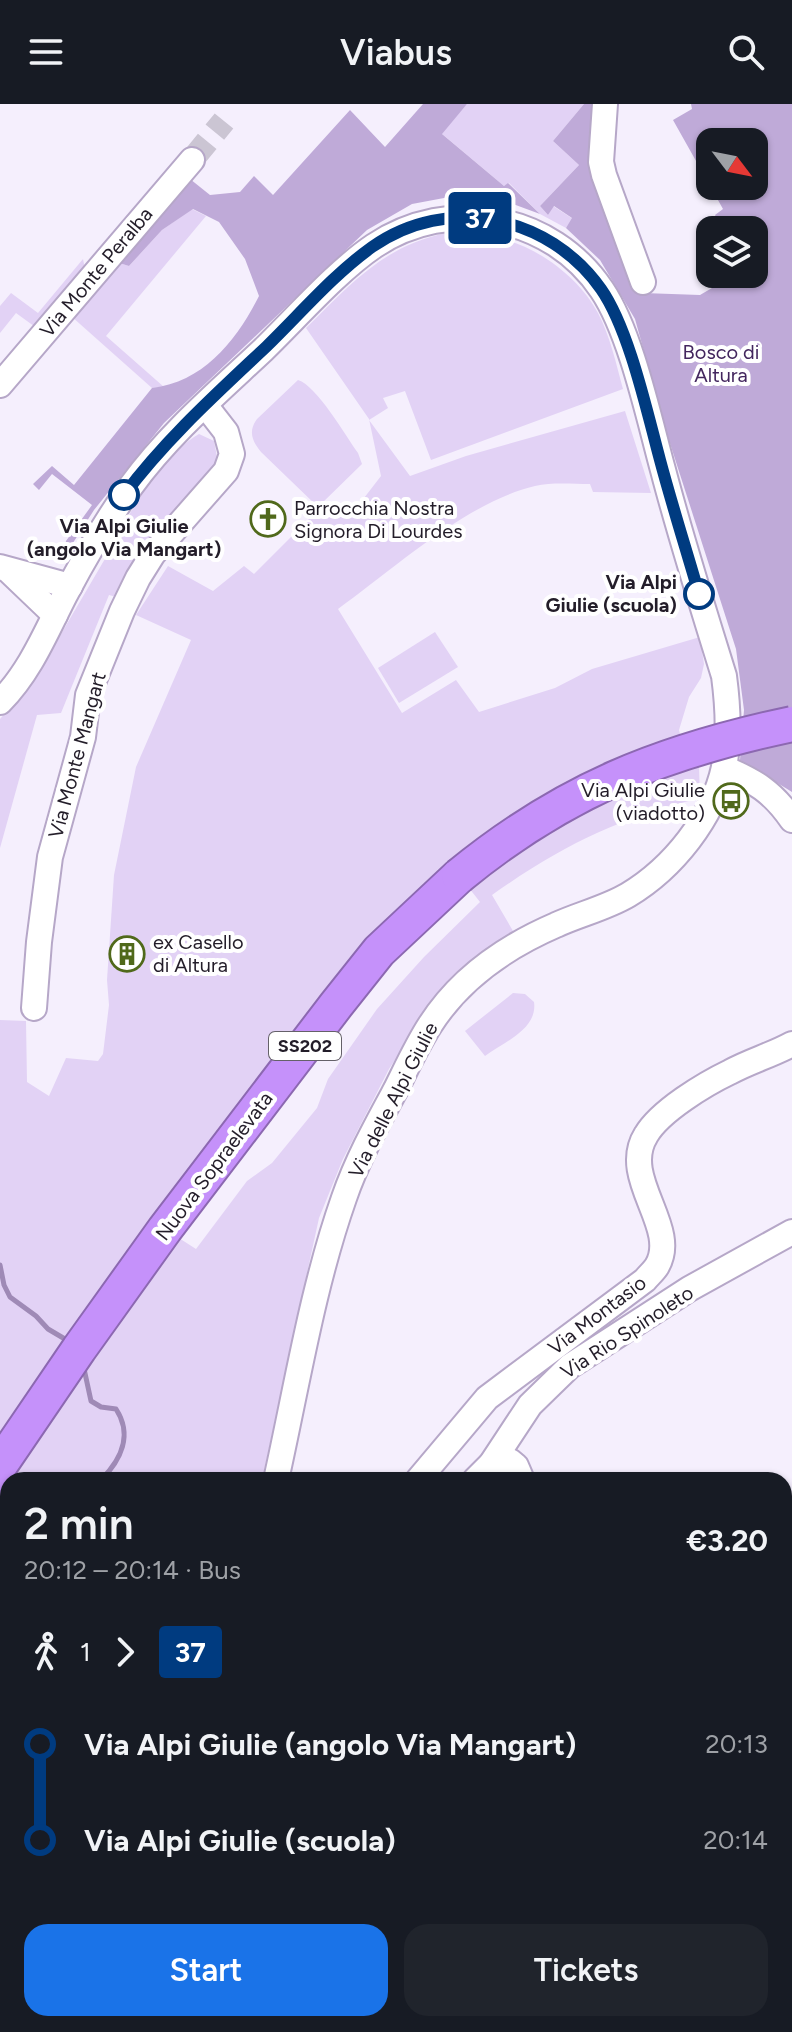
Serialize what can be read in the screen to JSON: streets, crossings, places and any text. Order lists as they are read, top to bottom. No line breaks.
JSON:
{"streets":{"highway":["SS202","Nuova Sopraelevata"],"street":["Via Monte Peralba","Via Monte Mangart","Via delle Alpi Giulie","Via Montasio","Via Rio Spinoleto"]},"crossings":[["Via Monte Mangart","Via delle Alpi Giulie"]],"parks":["Bosco di Altura"],"places":{"other":["Via Alpi Giulie (angolo Via Mangart)","Via Alpi Giulie (scuola)"],"church":["Parrocchia Nostra Signora Di Lourdes"],"bus stop":["Via Alpi Giulie (viadotto)"],"building":["ex Casello di Altura"]},"lines":["bus line 37"],"north":"bottom right","page":{"header":"Viabus","on_map":"37","heading":["2 min","20:12 – 20:14 · Bus","€3.20"],"legs":["1","37"],"list":[{"name":"Via Alpi Giulie (angolo Via Mangart)","value":"20:13"},{"name":"Via Alpi Giulie (scuola)","value":"20:14"}],"buttons":["Start","Tickets"]}}
